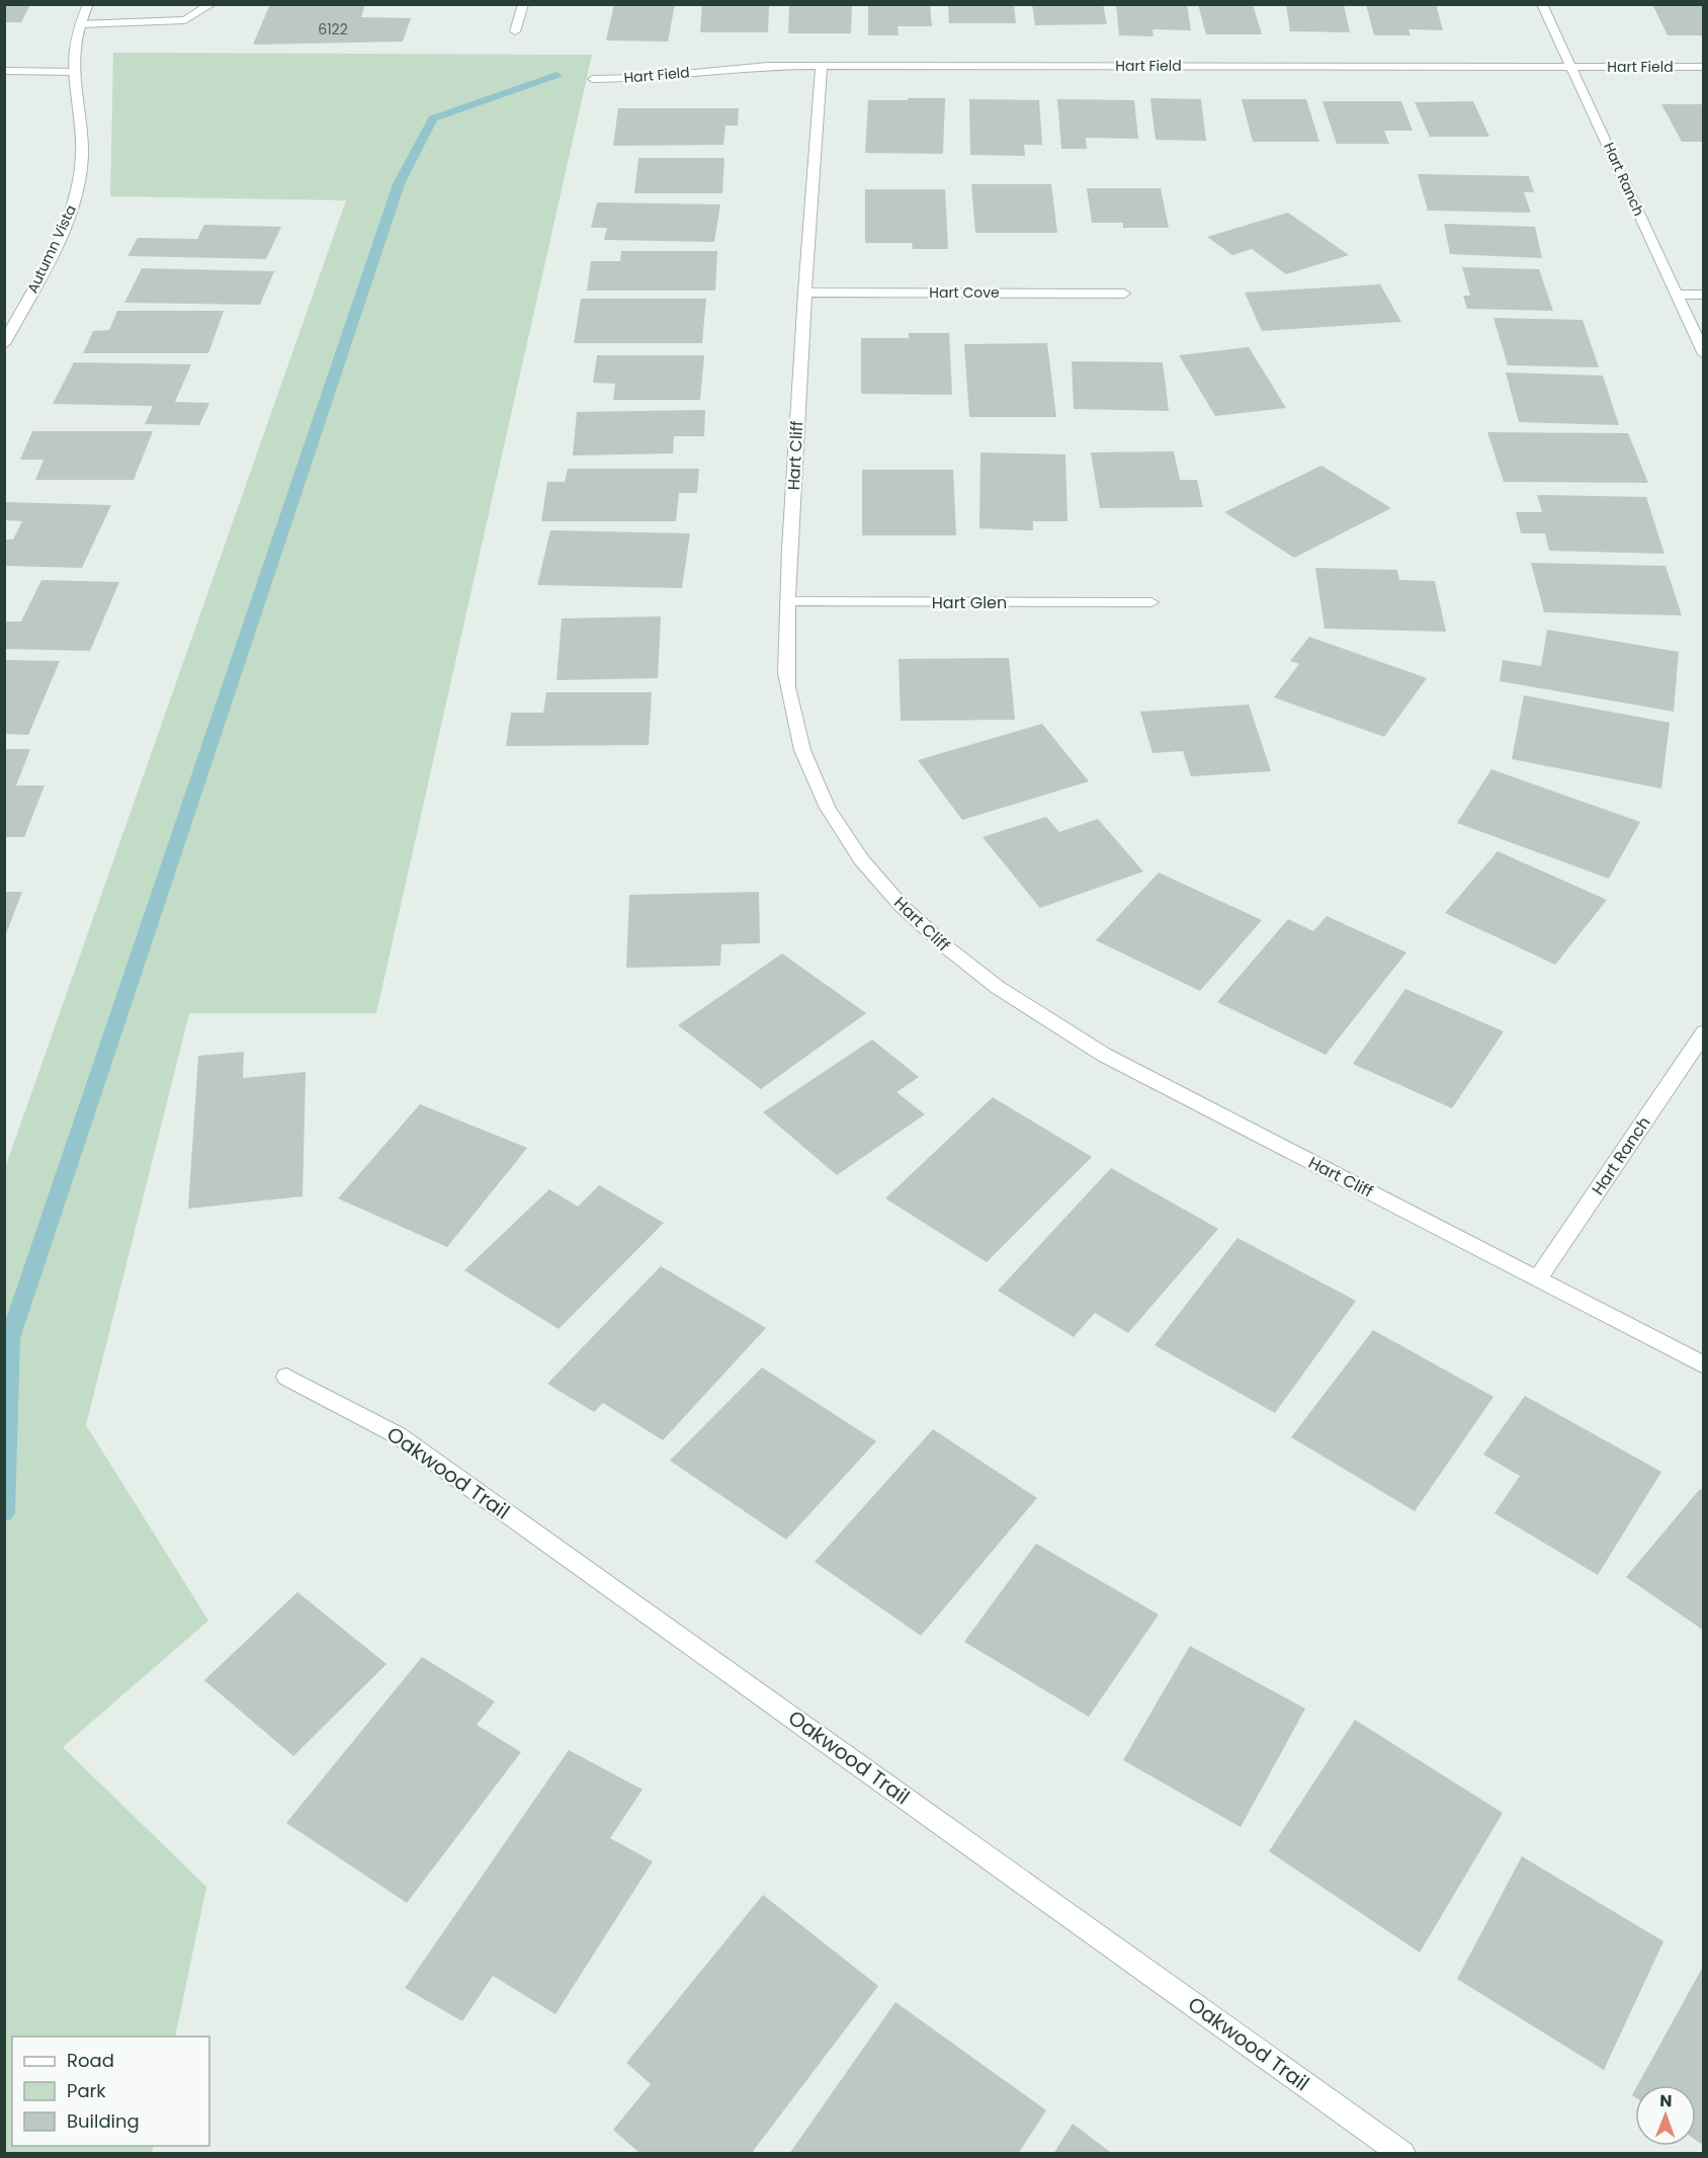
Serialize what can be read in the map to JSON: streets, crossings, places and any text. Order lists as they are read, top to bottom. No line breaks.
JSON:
{"streets":{"street":["Hart Field","Hart Ranch","Autumn Vista","Hart Cove","Hart Cliff","Hart Glen","Oakwood Trail"]},"crossings":[["Hart Field","Hart Ranch"],["Hart Field","Hart Cliff"],["Hart Ranch","Hart Cliff"],["Hart Cove","Hart Cliff"],["Hart Cliff","Hart Glen"]],"house_numbers":["6122"],"legend":["Road","Park","Building"],"north":"top"}
